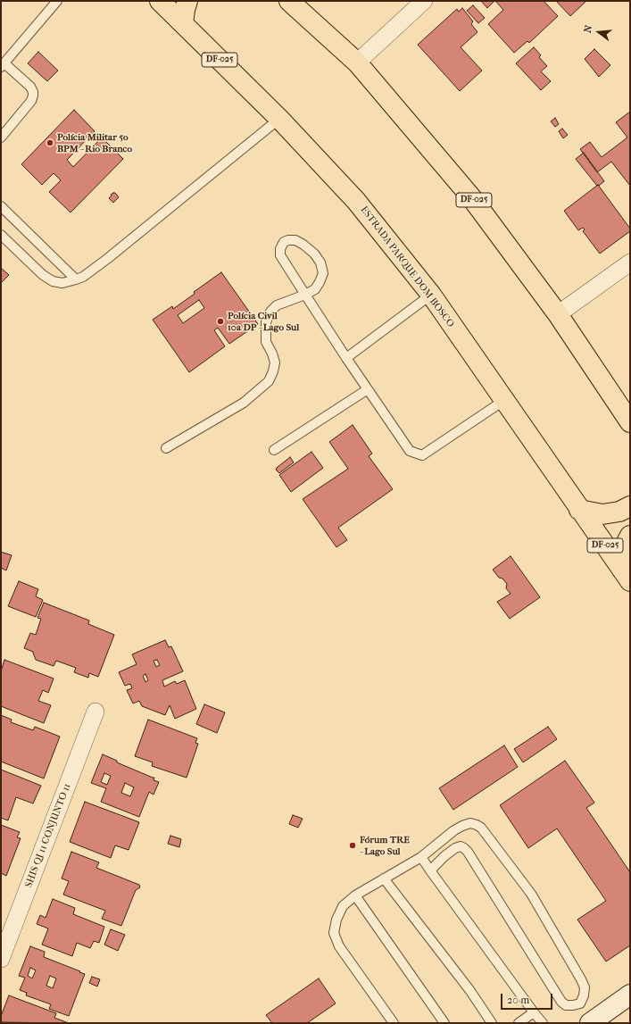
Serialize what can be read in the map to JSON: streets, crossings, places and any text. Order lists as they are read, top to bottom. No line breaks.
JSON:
{"streets":{"main road":["DF-025","ESTRADA PARQUE DOM BOSCO"],"street":["SHIS QI 11 CONJUNTO 11"]},"places":["Polícia Militar 5o BPM - Rio Branco","Polícia Civil 10a DP - Lago Sul","Fórum TRE - Lago Sul"],"scale_bar":"20 m","north":"left"}
